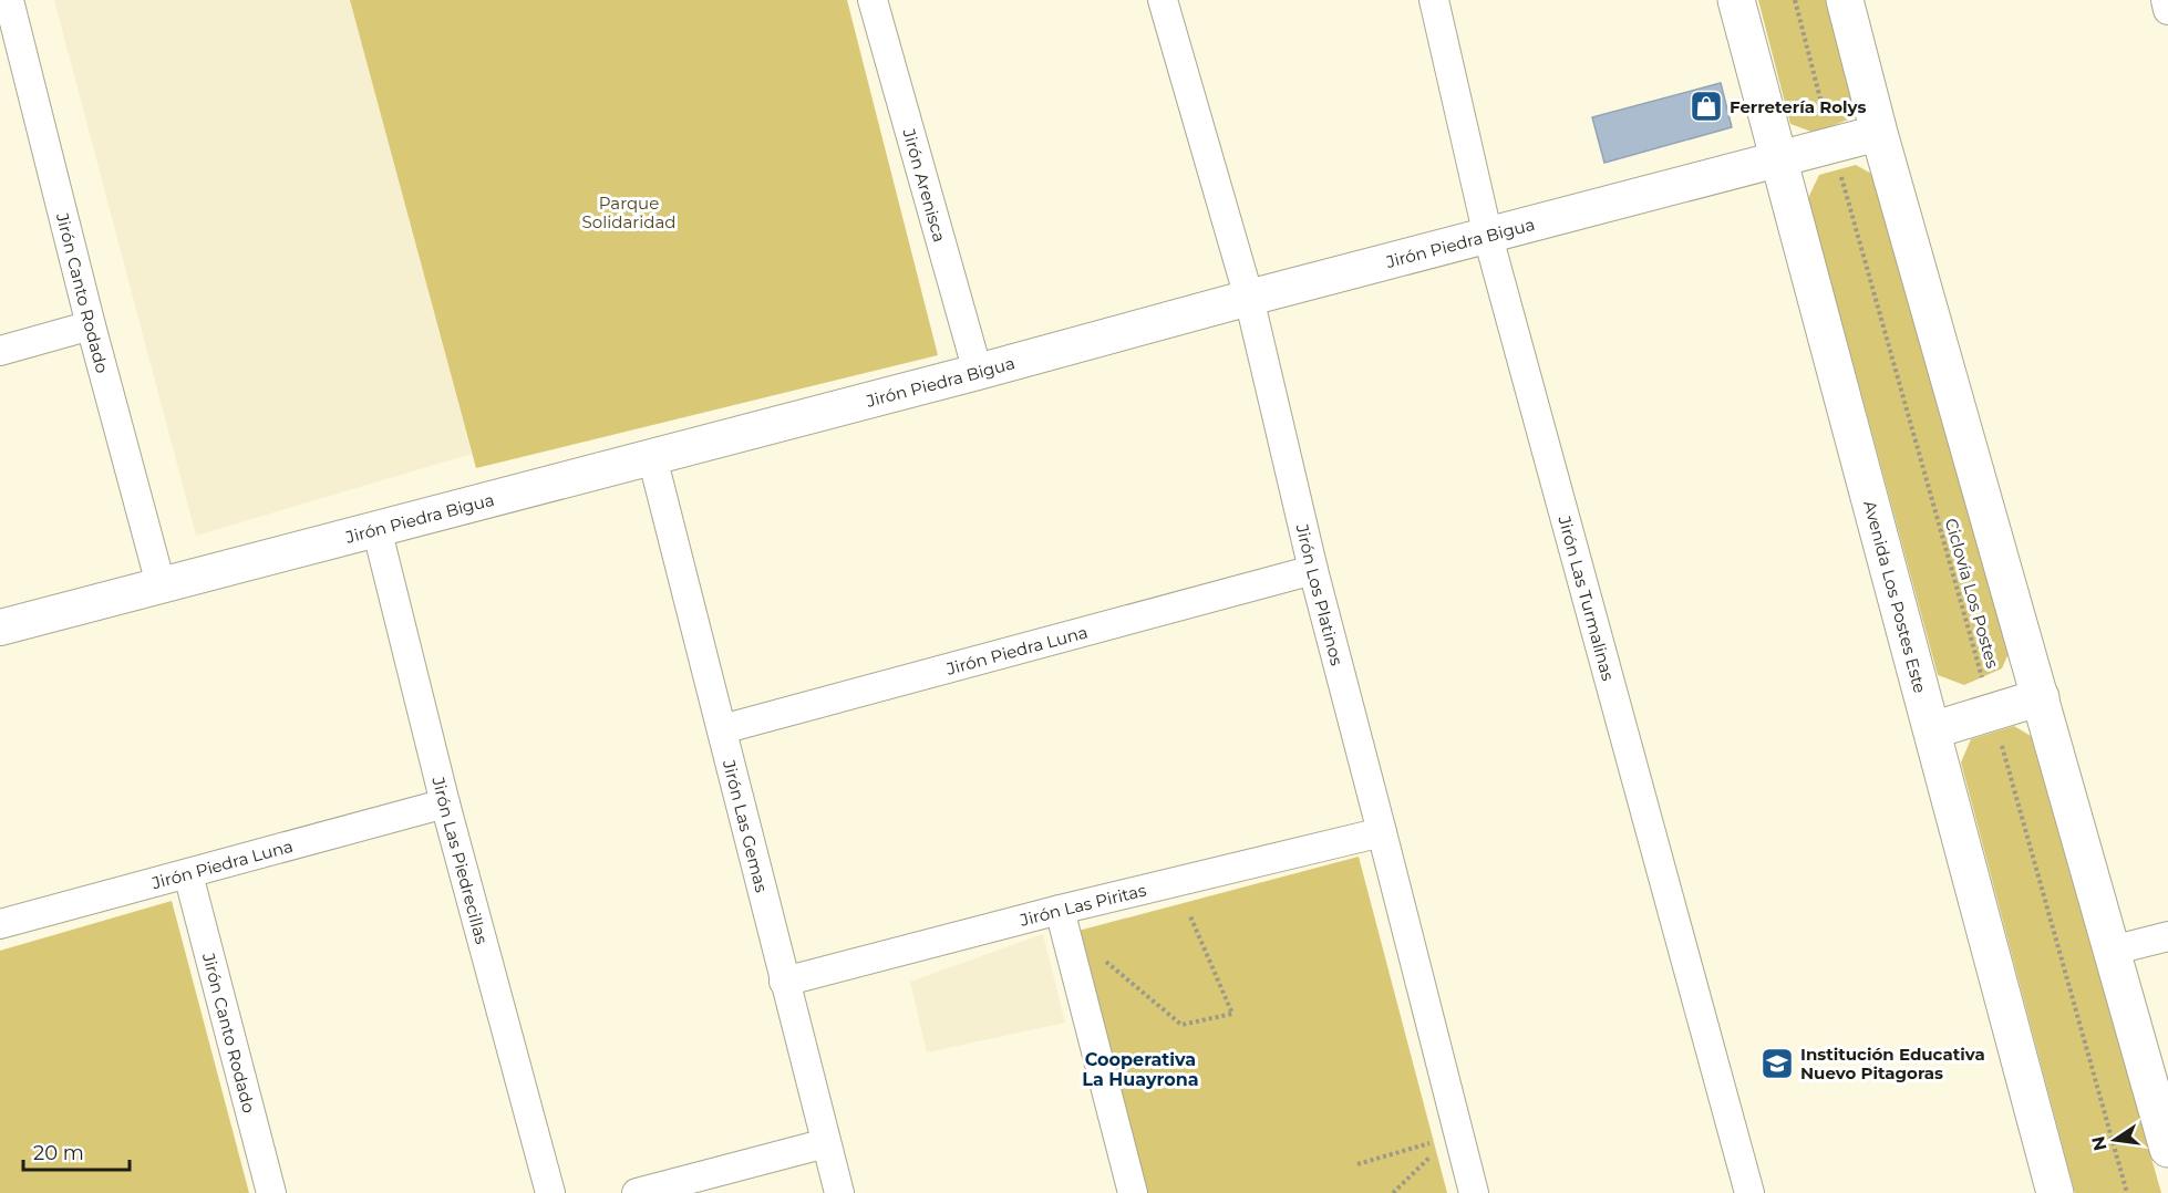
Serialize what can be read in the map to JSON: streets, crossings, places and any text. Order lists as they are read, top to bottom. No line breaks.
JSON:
{"streets":{"main road":["Avenida Los Postes Este"],"street":["Jirón Arenisca","Jirón Piedra Bigua","Jirón Canto Rodado","Jirón Los Platinos","Jirón Las Turmalinas","Jirón Piedra Luna","Jirón Las Gemas","Jirón Las Piedrecillas","Jirón Las Piritas"],"path":["Ciclovía Los Postes"]},"crossings":[["Jirón Arenisca","Jirón Piedra Bigua"],["Jirón Piedra Bigua","Jirón Canto Rodado"],["Jirón Piedra Bigua","Ciclovía Los Postes"],["Jirón Piedra Bigua","Jirón Los Platinos"],["Jirón Piedra Bigua","Avenida Los Postes Este"],["Jirón Piedra Bigua","Jirón Las Turmalinas"],["Jirón Piedra Bigua","Jirón Las Gemas"],["Jirón Piedra Bigua","Jirón Las Piedrecillas"],["Jirón Canto Rodado","Jirón Piedra Luna"],["Jirón Los Platinos","Jirón Piedra Luna"],["Jirón Los Platinos","Jirón Las Piritas"],["Jirón Piedra Luna","Jirón Las Gemas"],["Jirón Piedra Luna","Jirón Las Piedrecillas"],["Jirón Las Gemas","Jirón Las Piritas"]],"districts":["Cooperativa La Huayrona"],"parks":["Parque Solidaridad"],"places":{"shop":["Ferretería Rolys"],"school or university":["Institución Educativa Nuevo Pitagoras"]},"scale_bar":"20 m","north":"left"}
